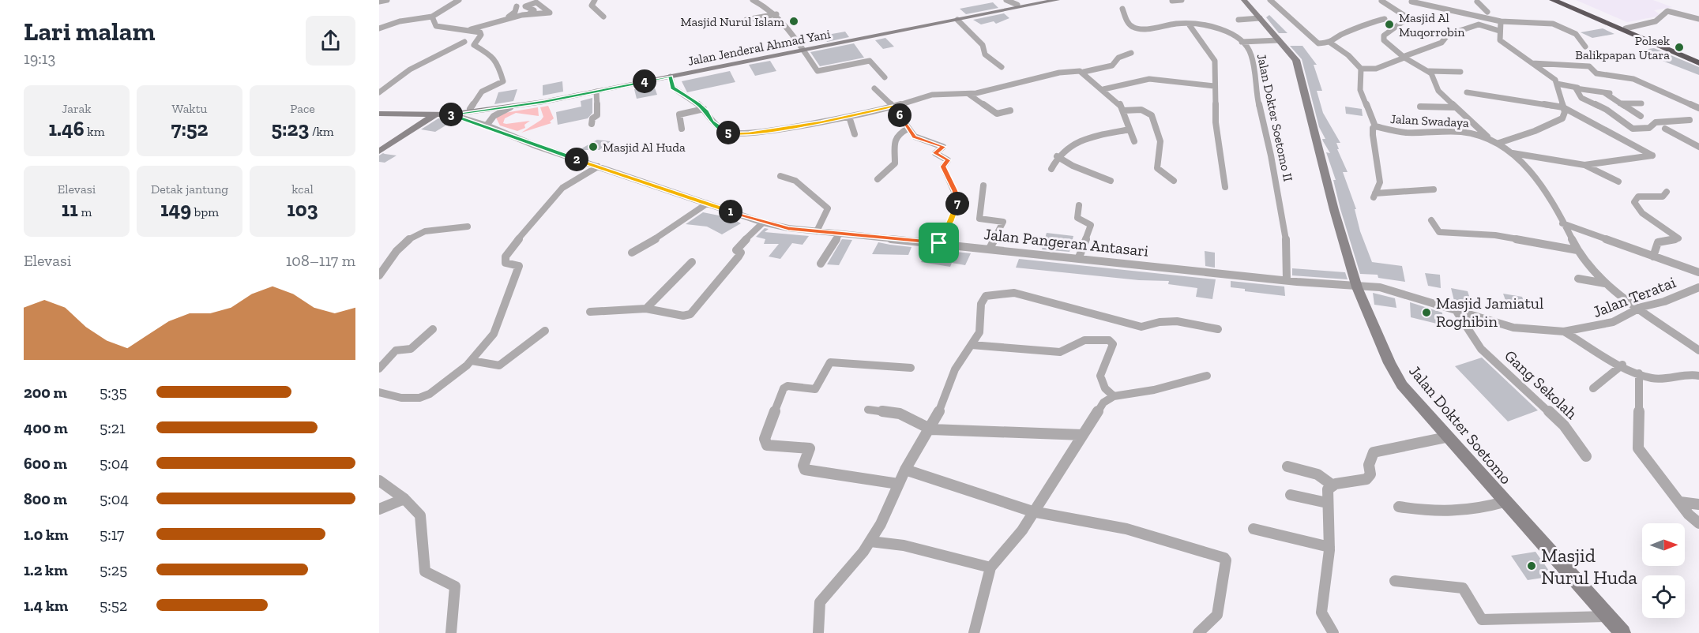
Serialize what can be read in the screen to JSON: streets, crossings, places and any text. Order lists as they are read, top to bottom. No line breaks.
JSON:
{"streets":{"main road":["Jalan Jenderal Ahmad Yani","Jalan Dokter Soetomo"],"street":["Jalan Dokter Soetomo II","Jalan Swadaya","Jalan Pangeran Antasari","Jalan Teratai","Gang Sekolah"]},"crossings":[["Jalan Jenderal Ahmad Yani","Jalan Pangeran Antasari"],["Jalan Dokter Soetomo II","Jalan Pangeran Antasari"],["Jalan Pangeran Antasari","Jalan Teratai"],["Jalan Pangeran Antasari","Jalan Dokter Soetomo"],["Jalan Teratai","Gang Sekolah"],["Jalan Teratai","Jalan Dokter Soetomo"]],"places":["Masjid Nurul Islam","Masjid Al Muqorrobin","Polsek Balikpapan Utara","Masjid Al Huda","Masjid Jamiatul Roghibin","Masjid Nurul Huda"],"north":"right","page":{"heading":["Lari malam","19:13"],"pins":["4","3","6","5","2","7","1"],"stats":[["Jarak","1.46 km"],["Waktu","7:52"],["Pace","5:23 /km"],["Elevasi","11 m"],["Detak jantung","149 bpm"],["kcal","103"]],"chart":["Elevasi","108–117 m"],"list":[{"name":"200 m","note":"5:35"},{"name":"400 m","note":"5:21"},{"name":"600 m","note":"5:04"},{"name":"800 m","note":"5:04"},{"name":"1.0 km","note":"5:17"},{"name":"1.2 km","note":"5:25"},{"name":"1.4 km","note":"5:52"}]}}
